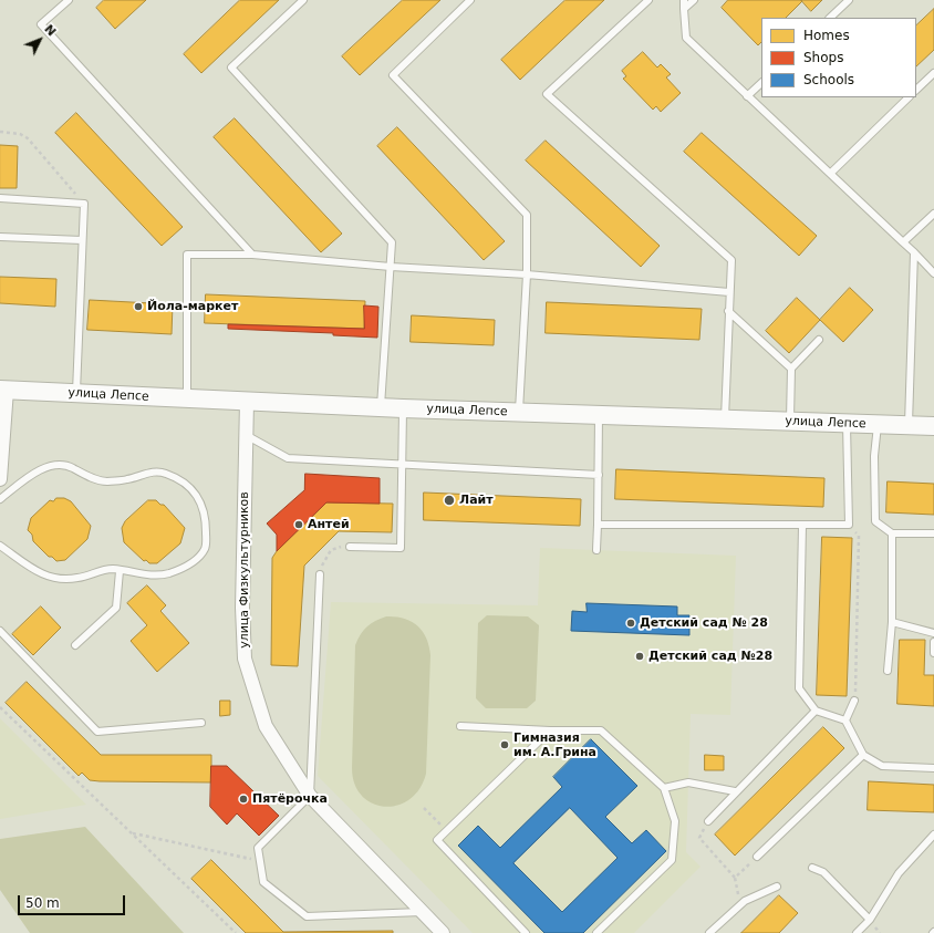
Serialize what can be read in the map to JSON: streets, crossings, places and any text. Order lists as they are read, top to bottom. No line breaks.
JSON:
{"streets":{"main road":["улица Лепсе"],"street":["улица Физкультурников"]},"crossings":[["улица Лепсе","улица Физкультурников"]],"places":["Йола-маркет","Лайт","Антей","Детский сад № 28","Детский сад №28","Гимназия им. А.Грина","Пятёрочка"],"legend":["Homes","Shops","Schools"],"scale_bar":"50 m","north":"top right"}
